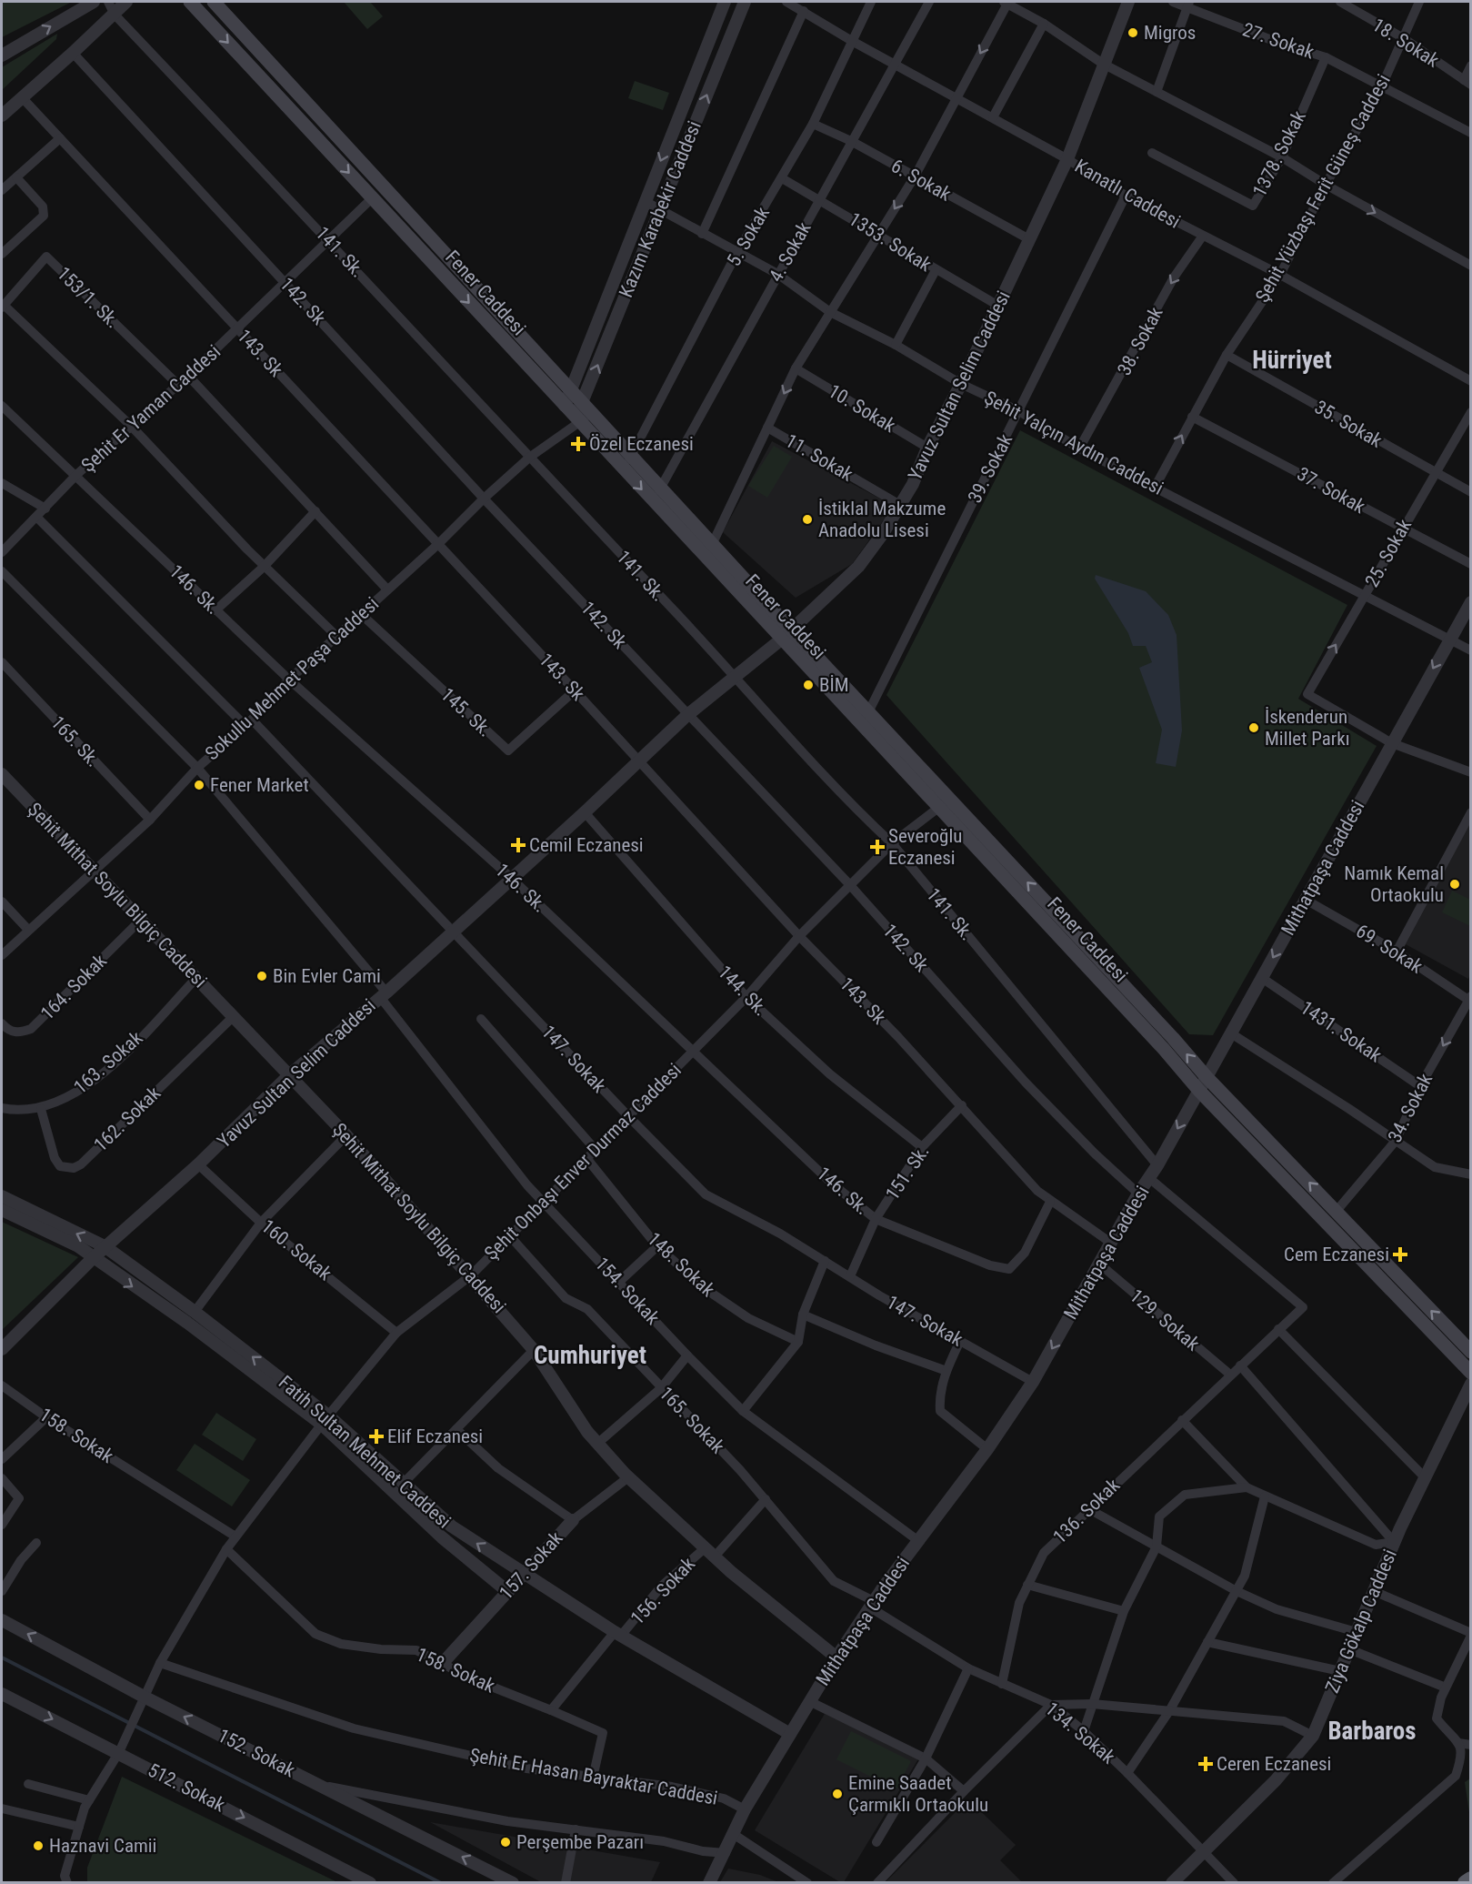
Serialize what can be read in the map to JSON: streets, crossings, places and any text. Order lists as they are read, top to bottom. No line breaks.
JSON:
{"streets":{"main road":["Fener Caddesi"],"street":["27. Sokak","18. Sokak","1378. Sokak","6. Sokak","Şehit Yüzbaşı Ferit Güneş Caddesi","Kanatlı Caddesi","Kazım Karabekir Caddesi","5. Sokak","1353. Sokak","141. Sk.","4. Sokak","153/1. Sk.","142. Sk","38. Sokak","143. Sk","Yavuz Sultan Selim Caddesi","Şehit Er Yaman Caddesi","10. Sokak","35. Sokak","Şehit Yalçın Aydın Caddesi","11. Sokak","39. Sokak","37. Sokak","25. Sokak","146. Sk.","Sokullu Mehmet Paşa Caddesi","145. Sk.","165. Sk.","Mithatpaşa Caddesi","Şehit Mithat Soylu Bilgiç Caddesi","69. Sokak","164. Sokak","144. Sk.","1431. Sokak","147. Sokak","163. Sokak","34. Sokak","162. Sokak","Şehit Onbaşı Enver Durmaz Caddesi","151. Sk.","160. Sokak","148. Sokak","154. Sokak","129. Sokak","165. Sokak","158. Sokak","Fatih Sultan Mehmet Caddesi","136. Sokak","157. Sokak","156. Sokak","Ziya Gökalp Caddesi","134. Sokak","152. Sokak","Şehit Er Hasan Bayraktar Caddesi","512. Sokak"]},"crossings":[["27. Sokak","1378. Sokak"],["27. Sokak","Şehit Yüzbaşı Ferit Güneş Caddesi"],["18. Sokak","Şehit Yüzbaşı Ferit Güneş Caddesi"],["6. Sokak","5. Sokak"],["6. Sokak","4. Sokak"],["6. Sokak","Yavuz Sultan Selim Caddesi"],["Şehit Yüzbaşı Ferit Güneş Caddesi","Kanatlı Caddesi"],["Şehit Yüzbaşı Ferit Güneş Caddesi","35. Sokak"],["Şehit Yüzbaşı Ferit Güneş Caddesi","Şehit Yalçın Aydın Caddesi"],["Şehit Yüzbaşı Ferit Güneş Caddesi","37. Sokak"],["Kanatlı Caddesi","5. Sokak"],["Kanatlı Caddesi","4. Sokak"],["Kanatlı Caddesi","38. Sokak"],["Kanatlı Caddesi","Yavuz Sultan Selim Caddesi"],["Kanatlı Caddesi","39. Sokak"],["Kazım Karabekir Caddesi","Fener Caddesi"],["Kazım Karabekir Caddesi","Şehit Yalçın Aydın Caddesi"],["Kazım Karabekir Caddesi","Sokullu Mehmet Paşa Caddesi"],["5. Sokak","1353. Sokak"],["5. Sokak","Fener Caddesi"],["5. Sokak","Şehit Yalçın Aydın Caddesi"],["1353. Sokak","4. Sokak"],["1353. Sokak","Yavuz Sultan Selim Caddesi"],["141. Sk.","Yavuz Sultan Selim Caddesi"],["141. Sk.","Şehit Er Yaman Caddesi"],["141. Sk.","Sokullu Mehmet Paşa Caddesi"],["141. Sk.","Mithatpaşa Caddesi"],["141. Sk.","Şehit Onbaşı Enver Durmaz Caddesi"],["4. Sokak","Fener Caddesi"],["4. Sokak","Şehit Yalçın Aydın Caddesi"],["Fener Caddesi","Yavuz Sultan Selim Caddesi"],["Fener Caddesi","Şehit Er Yaman Caddesi"],["Fener Caddesi","39. Sokak"],["Fener Caddesi","Sokullu Mehmet Paşa Caddesi"],["Fener Caddesi","Mithatpaşa Caddesi"],["Fener Caddesi","34. Sokak"],["Fener Caddesi","Şehit Onbaşı Enver Durmaz Caddesi"],["153/1. Sk.","Şehit Er Yaman Caddesi"],["142. Sk","Yavuz Sultan Selim Caddesi"],["142. Sk","Şehit Er Yaman Caddesi"],["142. Sk","Sokullu Mehmet Paşa Caddesi"],["142. Sk","Mithatpaşa Caddesi"],["142. Sk","Şehit Onbaşı Enver Durmaz Caddesi"],["38. Sokak","Şehit Yalçın Aydın Caddesi"],["143. Sk","Yavuz Sultan Selim Caddesi"],["143. Sk","Şehit Er Yaman Caddesi"],["143. Sk","146. Sk."],["143. Sk","Sokullu Mehmet Paşa Caddesi"],["143. Sk","145. Sk."],["143. Sk","Mithatpaşa Caddesi"],["143. Sk","Şehit Onbaşı Enver Durmaz Caddesi"],["143. Sk","151. Sk."],["Yavuz Sultan Selim Caddesi","10. Sokak"],["Yavuz Sultan Selim Caddesi","Şehit Yalçın Aydın Caddesi"],["Yavuz Sultan Selim Caddesi","11. Sokak"],["Yavuz Sultan Selim Caddesi","146. Sk."],["Yavuz Sultan Selim Caddesi","Şehit Mithat Soylu Bilgiç Caddesi"],["Yavuz Sultan Selim Caddesi","144. Sk."],["Yavuz Sultan Selim Caddesi","147. Sokak"],["Yavuz Sultan Selim Caddesi","160. Sokak"],["Yavuz Sultan Selim Caddesi","154. Sokak"],["Yavuz Sultan Selim Caddesi","Fatih Sultan Mehmet Caddesi"],["Şehit Er Yaman Caddesi","146. Sk."],["Şehit Er Yaman Caddesi","147. Sokak"],["35. Sokak","25. Sokak"],["Şehit Yalçın Aydın Caddesi","39. Sokak"],["Şehit Yalçın Aydın Caddesi","25. Sokak"],["Şehit Yalçın Aydın Caddesi","Mithatpaşa Caddesi"],["37. Sokak","25. Sokak"],["25. Sokak","Mithatpaşa Caddesi"],["146. Sk.","Sokullu Mehmet Paşa Caddesi"],["146. Sk.","Şehit Onbaşı Enver Durmaz Caddesi"],["146. Sk.","151. Sk."],["Sokullu Mehmet Paşa Caddesi","145. Sk."],["Sokullu Mehmet Paşa Caddesi","165. Sk."],["Sokullu Mehmet Paşa Caddesi","Şehit Mithat Soylu Bilgiç Caddesi"],["Sokullu Mehmet Paşa Caddesi","147. Sokak"],["Sokullu Mehmet Paşa Caddesi","154. Sokak"],["Mithatpaşa Caddesi","Şehit Mithat Soylu Bilgiç Caddesi"],["Mithatpaşa Caddesi","69. Sokak"],["Mithatpaşa Caddesi","1431. Sokak"],["Mithatpaşa Caddesi","147. Sokak"],["Mithatpaşa Caddesi","154. Sokak"],["Mithatpaşa Caddesi","129. Sokak"],["Mithatpaşa Caddesi","165. Sokak"],["Mithatpaşa Caddesi","Fatih Sultan Mehmet Caddesi"],["Mithatpaşa Caddesi","136. Sokak"],["Mithatpaşa Caddesi","134. Sokak"],["Mithatpaşa Caddesi","Şehit Er Hasan Bayraktar Caddesi"],["Şehit Mithat Soylu Bilgiç Caddesi","164. Sokak"],["Şehit Mithat Soylu Bilgiç Caddesi","163. Sokak"],["Şehit Mithat Soylu Bilgiç Caddesi","162. Sokak"],["Şehit Mithat Soylu Bilgiç Caddesi","Şehit Onbaşı Enver Durmaz Caddesi"],["Şehit Mithat Soylu Bilgiç Caddesi","157. Sokak"],["Şehit Mithat Soylu Bilgiç Caddesi","156. Sokak"],["69. Sokak","34. Sokak"],["144. Sk.","Şehit Onbaşı Enver Durmaz Caddesi"],["144. Sk.","151. Sk."],["1431. Sokak","34. Sokak"],["147. Sokak","Şehit Onbaşı Enver Durmaz Caddesi"],["147. Sokak","151. Sk."],["163. Sokak","162. Sokak"],["Şehit Onbaşı Enver Durmaz Caddesi","160. Sokak"],["Şehit Onbaşı Enver Durmaz Caddesi","148. Sokak"],["Şehit Onbaşı Enver Durmaz Caddesi","154. Sokak"],["Şehit Onbaşı Enver Durmaz Caddesi","165. Sokak"],["Şehit Onbaşı Enver Durmaz Caddesi","158. Sokak"],["Şehit Onbaşı Enver Durmaz Caddesi","Fatih Sultan Mehmet Caddesi"],["Şehit Onbaşı Enver Durmaz Caddesi","152. Sokak"],["Şehit Onbaşı Enver Durmaz Caddesi","Şehit Er Hasan Bayraktar Caddesi"],["Şehit Onbaşı Enver Durmaz Caddesi","512. Sokak"],["129. Sokak","136. Sokak"],["165. Sokak","156. Sokak"],["165. Sokak","134. Sokak"],["158. Sokak","157. Sokak"],["158. Sokak","Şehit Er Hasan Bayraktar Caddesi"],["Fatih Sultan Mehmet Caddesi","157. Sokak"],["Fatih Sultan Mehmet Caddesi","156. Sokak"],["136. Sokak","134. Sokak"],["Ziya Gökalp Caddesi","134. Sokak"]],"one_way":["38. Sokak","34. Sokak"],"districts":["Hürriyet","Cumhuriyet","Barbaros"],"places":{"other":["Migros","İstiklal Makzume Anadolu Lisesi","BİM","İskenderun Millet Parkı","Fener Market","Namık Kemal Ortaokulu","Bin Evler Cami","Emine Saadet Çarmıklı Ortaokulu","Perşembe Pazarı","Haznavi Camii"],"health":["Özel Eczanesi","Cemil Eczanesi","Severoğlu Eczanesi","Cem Eczanesi","Elif Eczanesi","Ceren Eczanesi"]}}
